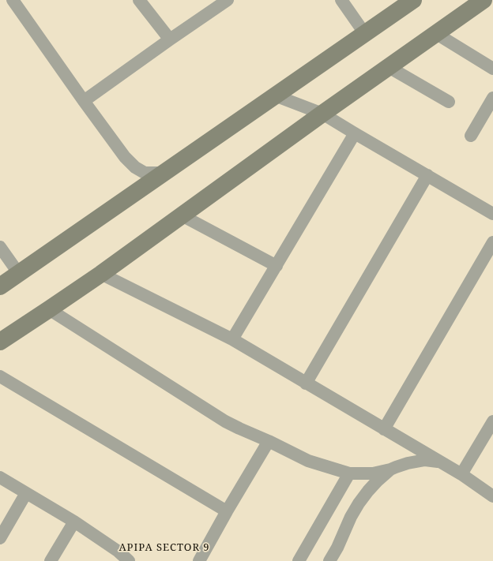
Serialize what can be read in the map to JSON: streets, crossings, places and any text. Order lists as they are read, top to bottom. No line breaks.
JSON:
{"districts":["APIPA SECTOR 9"]}
